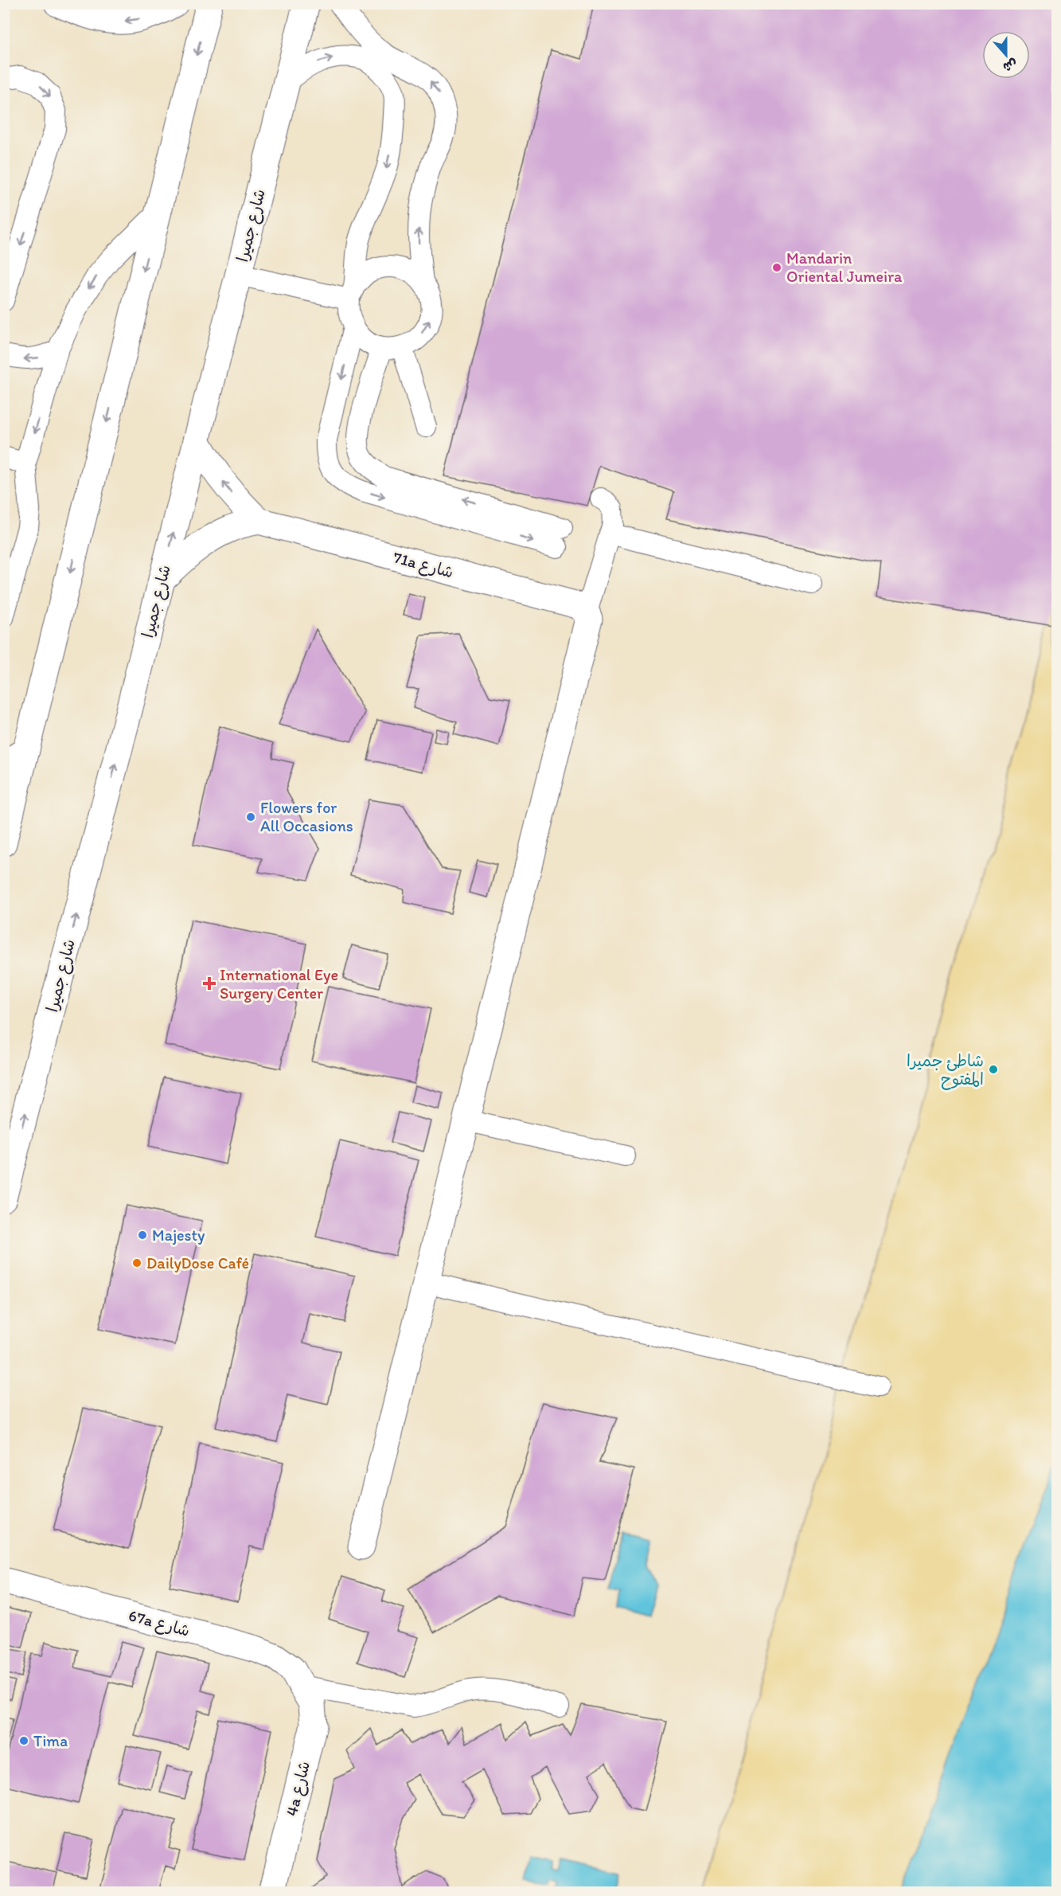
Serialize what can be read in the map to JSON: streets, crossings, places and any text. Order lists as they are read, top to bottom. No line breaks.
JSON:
{"streets":{"street":["شارع جميرا","71a شارع","67a شارع","4a شارع"]},"crossings":[["شارع جميرا","71a شارع"],["67a شارع","4a شارع"]],"places":{"other":["Mandarin Oriental Jumeira","Flowers for All Occasions","شاطئ جميرا المفتوح","Majesty","DailyDose Café","Tima"],"health":["International Eye Surgery Center"]},"north":"bottom"}
